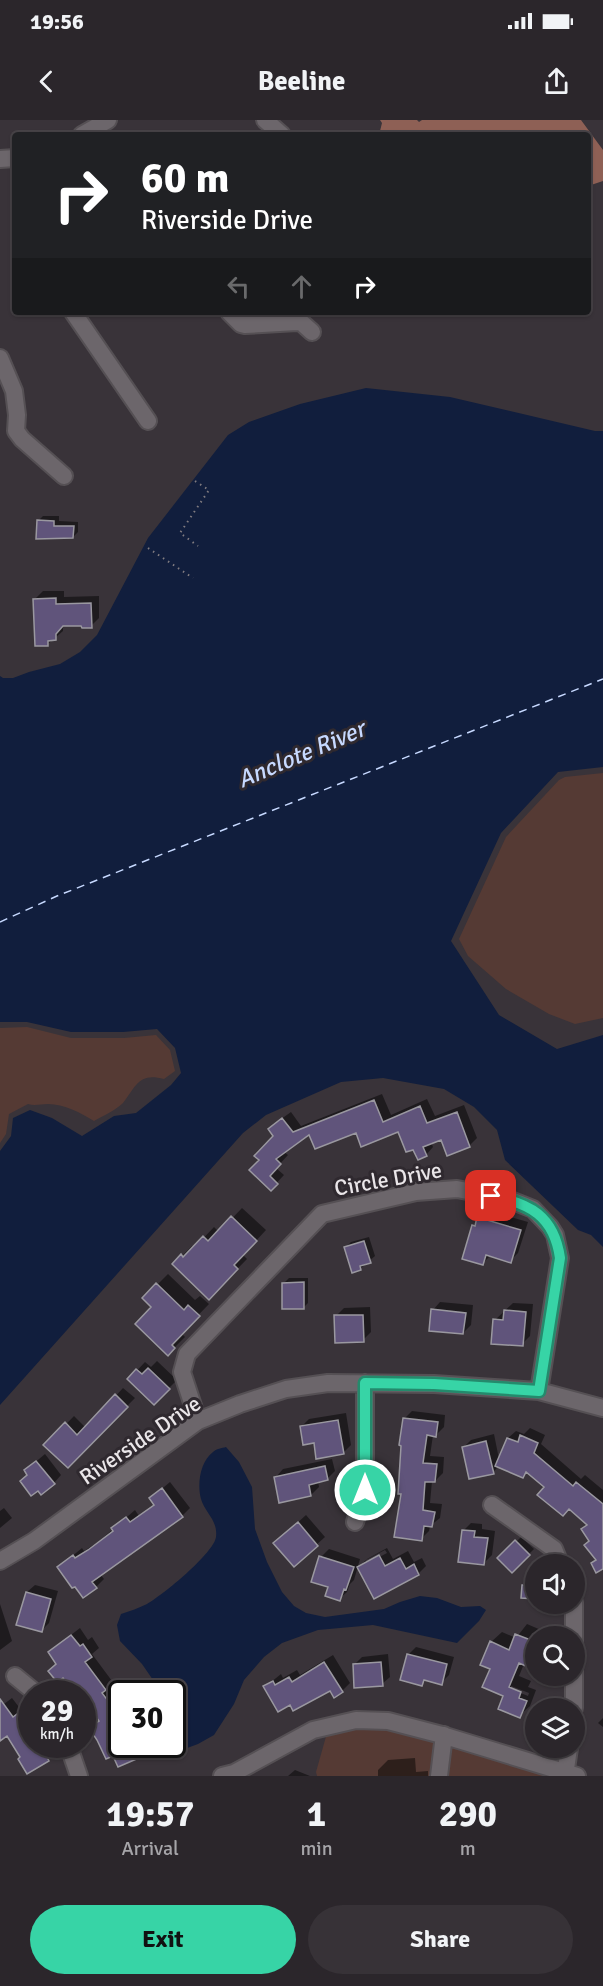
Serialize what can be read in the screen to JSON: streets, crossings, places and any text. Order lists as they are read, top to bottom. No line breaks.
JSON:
{"streets":{"street":["Circle Drive","Riverside Drive"]},"crossings":[["Circle Drive","Riverside Drive"]],"water":["Anclote River"],"page":{"status":"19:56","header":"Beeline","turn":["60 m","Riverside Drive"],"speed":"29 km/h","limit":"30","eta":["19:57","Arrival","1","min","290","m"],"buttons":["Exit","Share"]}}
